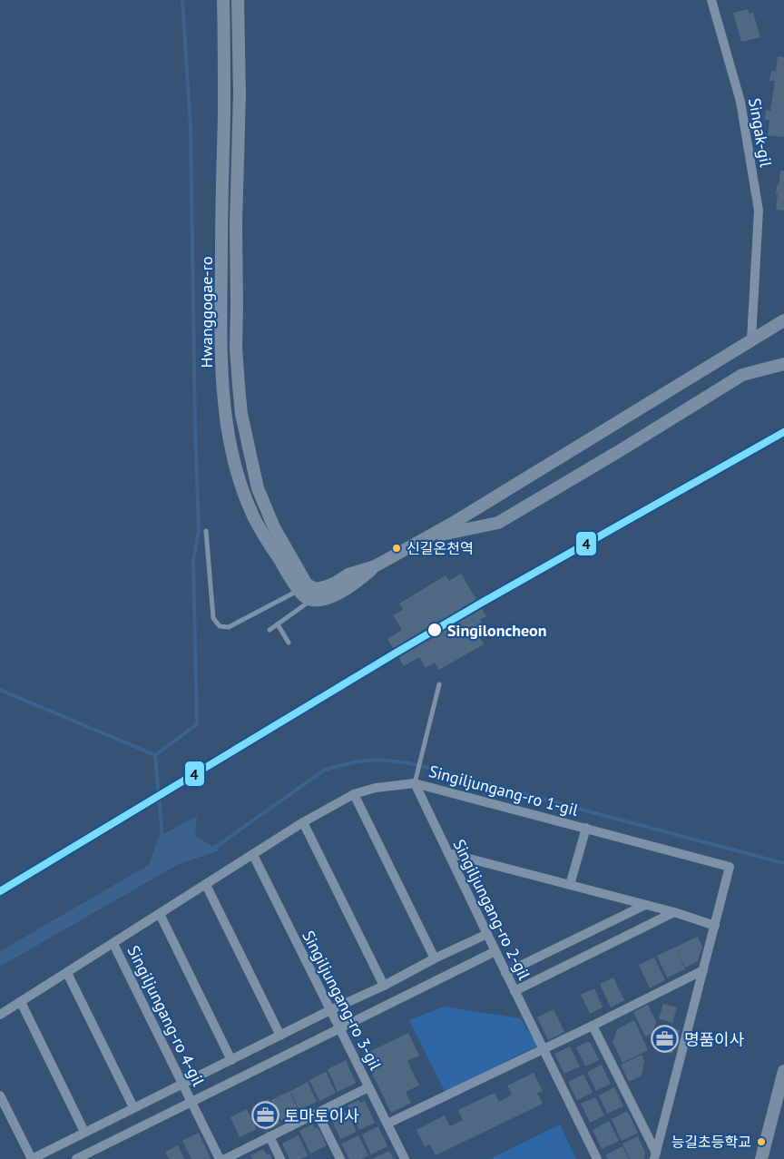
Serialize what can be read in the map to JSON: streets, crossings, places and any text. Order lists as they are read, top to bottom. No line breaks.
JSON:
{"streets":{"main road":["Hwanggogae-ro"],"street":["Singak-gil","Singiljungang-ro 1-gil","Singiljungang-ro 2-gil","Singiljungang-ro 3-gil","Singiljungang-ro 4-gil"]},"crossings":[["Singiljungang-ro 1-gil","Singiljungang-ro 2-gil"],["Singiljungang-ro 1-gil","Singiljungang-ro 3-gil"],["Singiljungang-ro 1-gil","Singiljungang-ro 4-gil"]],"places":{"other":["신길온천역","Singiloncheon","능길초등학교"],"office":["명품이사","토마토이사"]},"lines":["transit line 4"]}
